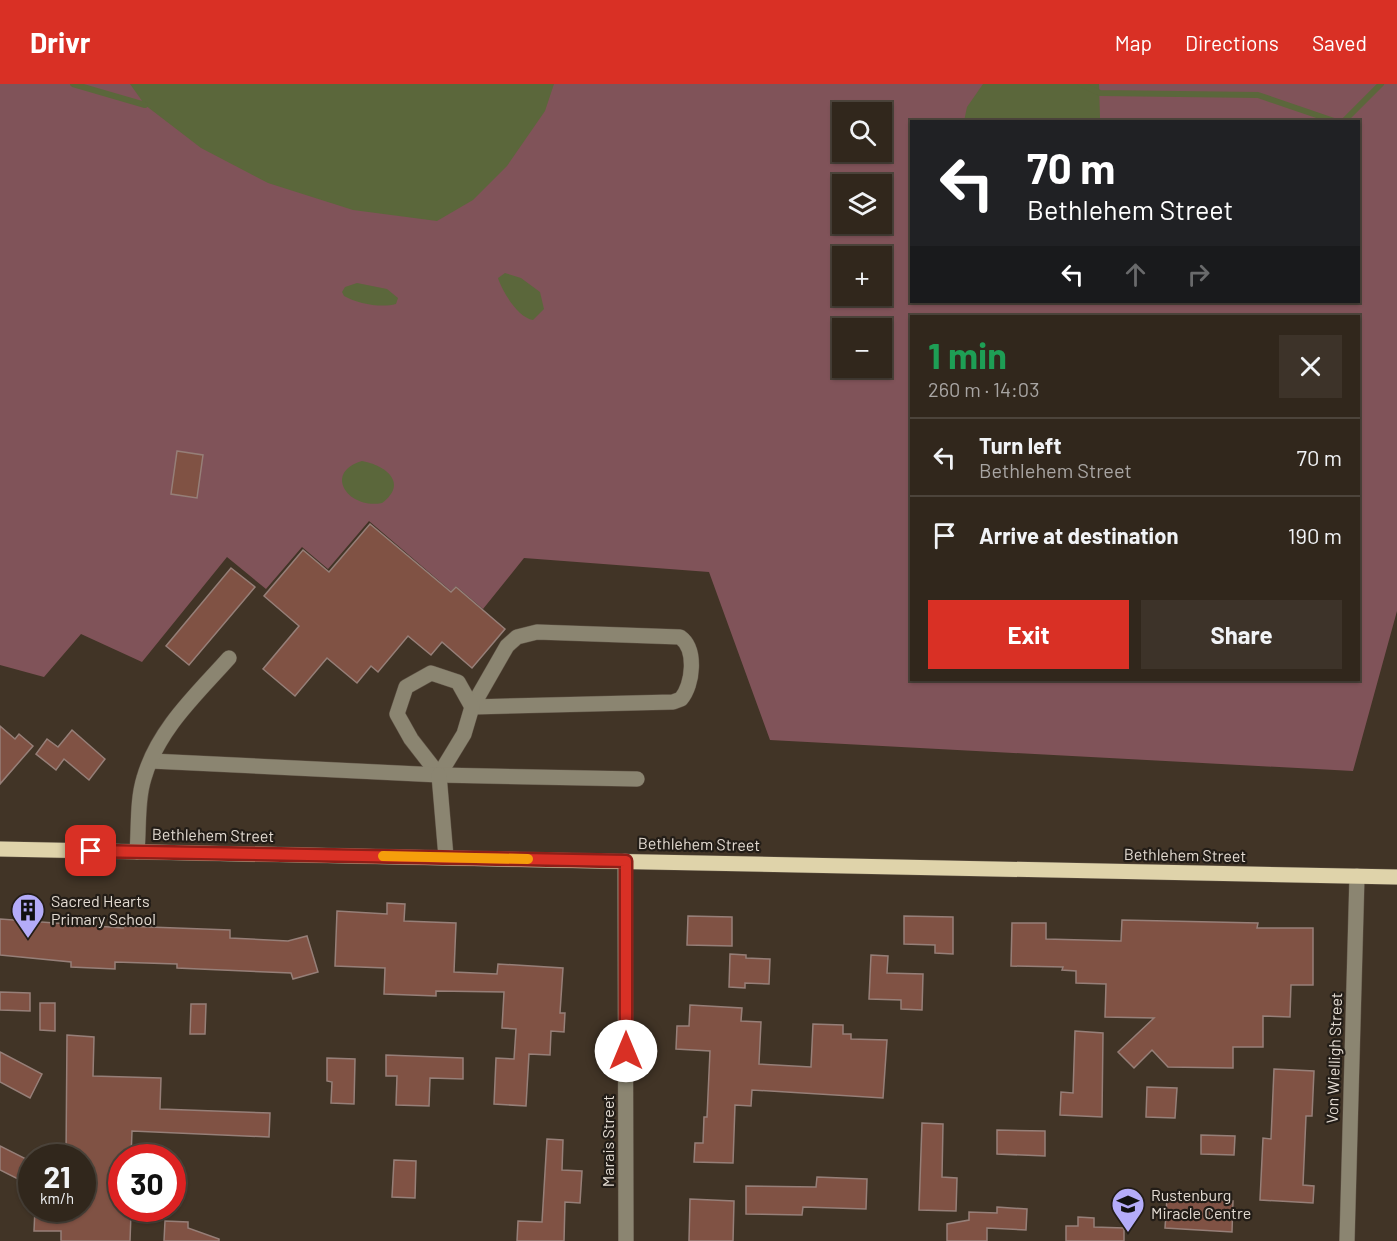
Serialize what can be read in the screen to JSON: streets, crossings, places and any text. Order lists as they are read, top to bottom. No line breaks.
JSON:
{"streets":{"main road":["Bethlehem Street"],"street":["Von Wielligh Street","Marais Street"]},"crossings":[["Bethlehem Street","Von Wielligh Street"],["Bethlehem Street","Marais Street"]],"places":{"building":["Sacred Hearts Primary School"],"school or university":["Rustenburg Miracle Centre"]},"page":{"header":"Drivr","nav":["Map","Directions","Saved"],"map_buttons":["+","−"],"turn":["70 m","Bethlehem Street"],"heading":["1 min","260 m · 14:03"],"list":[{"name":"Turn left","note":"Bethlehem Street","value":"70 m"},{"name":"Arrive at destination","value":"190 m"}],"buttons":["Exit","Share"],"speed":"21 km/h","limit":"30"}}
